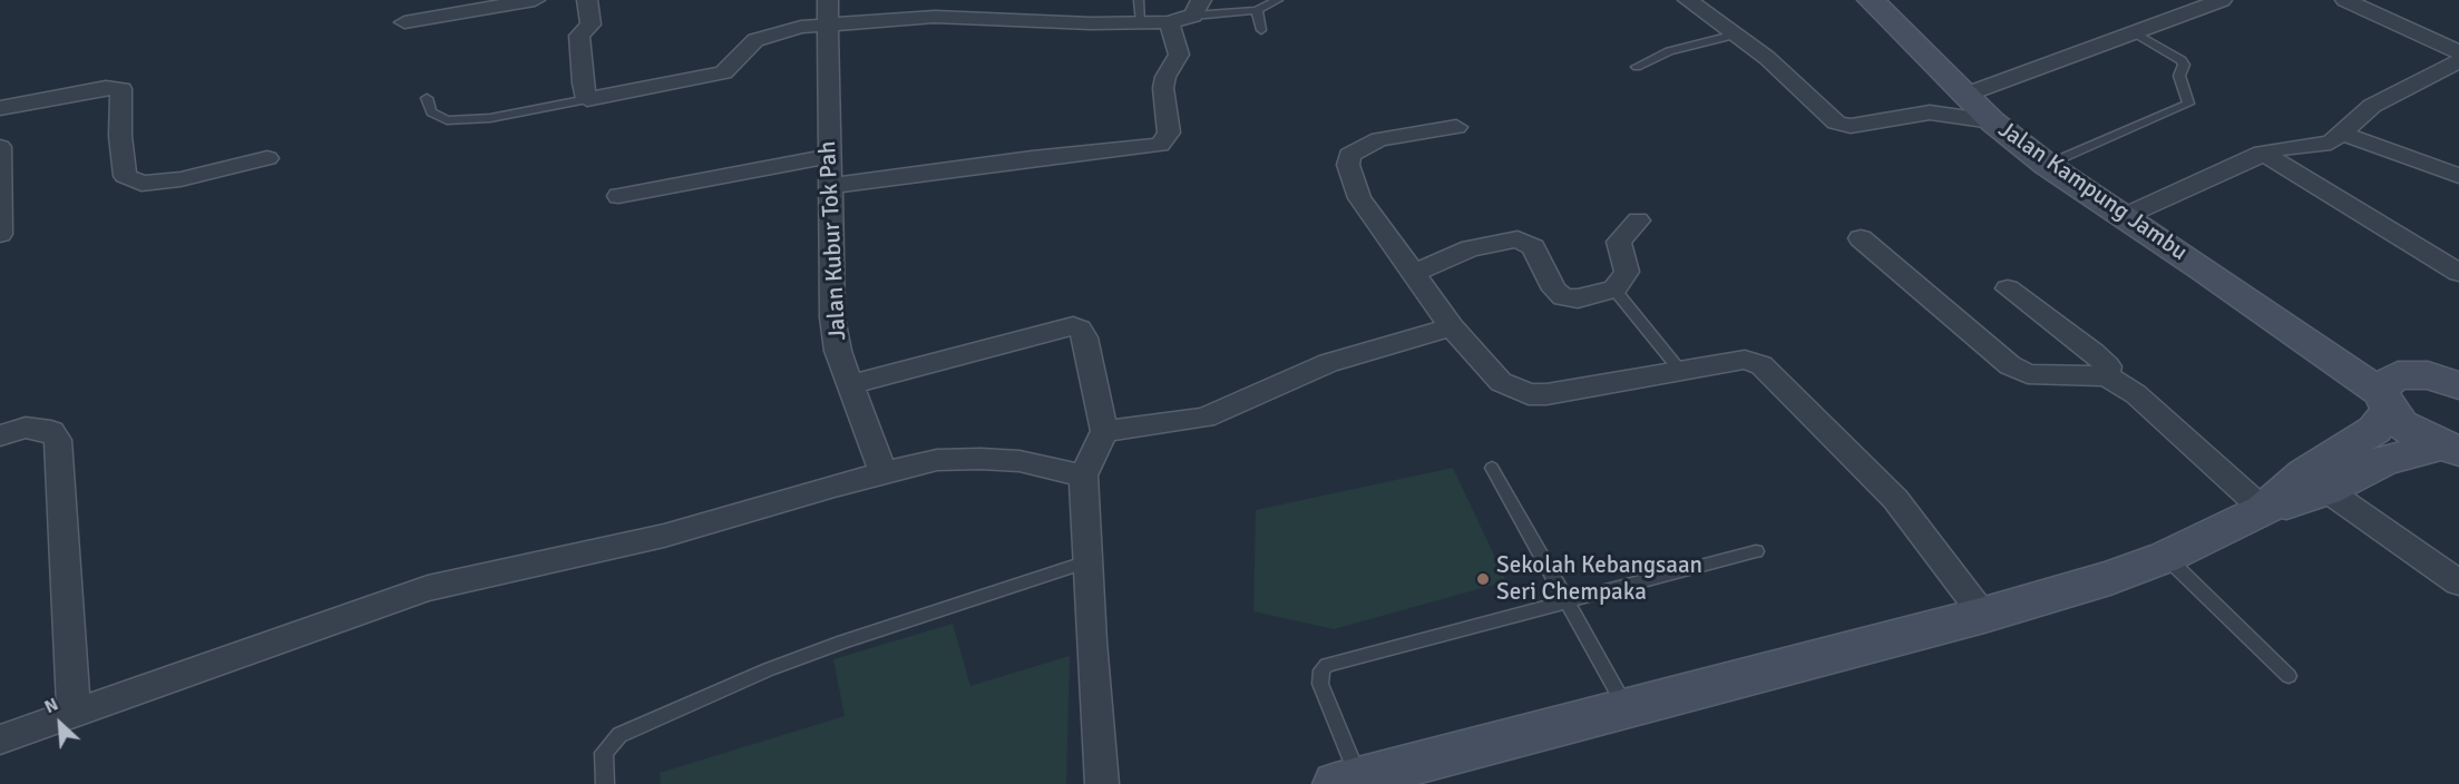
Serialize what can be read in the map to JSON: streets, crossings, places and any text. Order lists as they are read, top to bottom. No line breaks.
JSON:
{"streets":{"main road":["Jalan Kampung Jambu"],"street":["Jalan Kubur Tok Pah"]},"places":["Sekolah Kebangsaan Seri Chempaka"],"north":"top left"}
